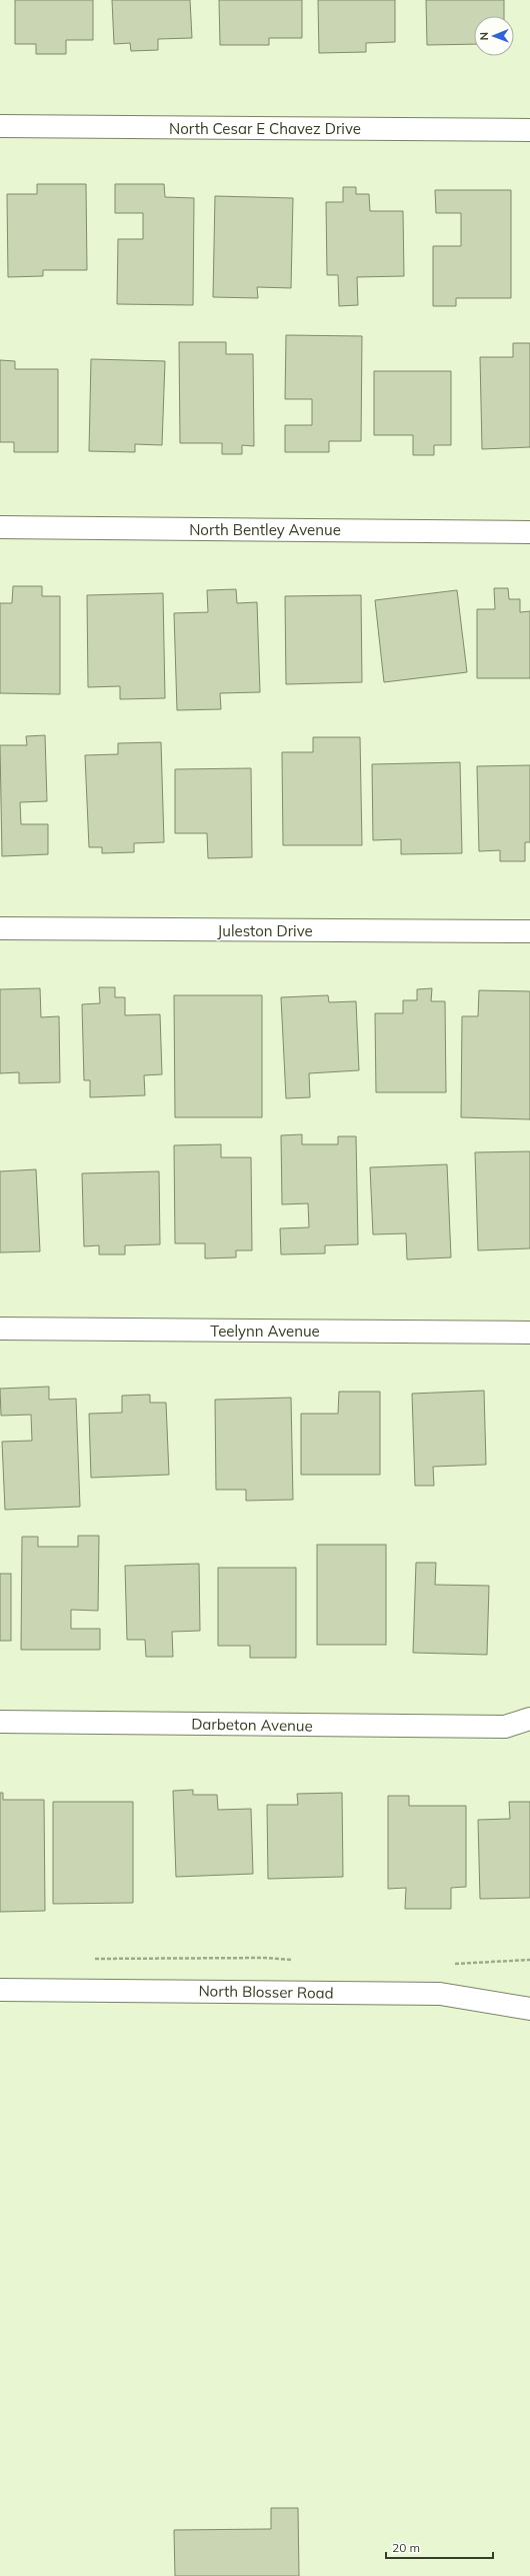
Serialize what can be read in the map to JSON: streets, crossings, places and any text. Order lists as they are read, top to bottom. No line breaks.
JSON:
{"streets":{"street":["North Cesar E Chavez Drive","North Bentley Avenue","Juleston Drive","Teelynn Avenue","Darbeton Avenue","North Blosser Road"]},"scale_bar":"20 m","north":"left"}
